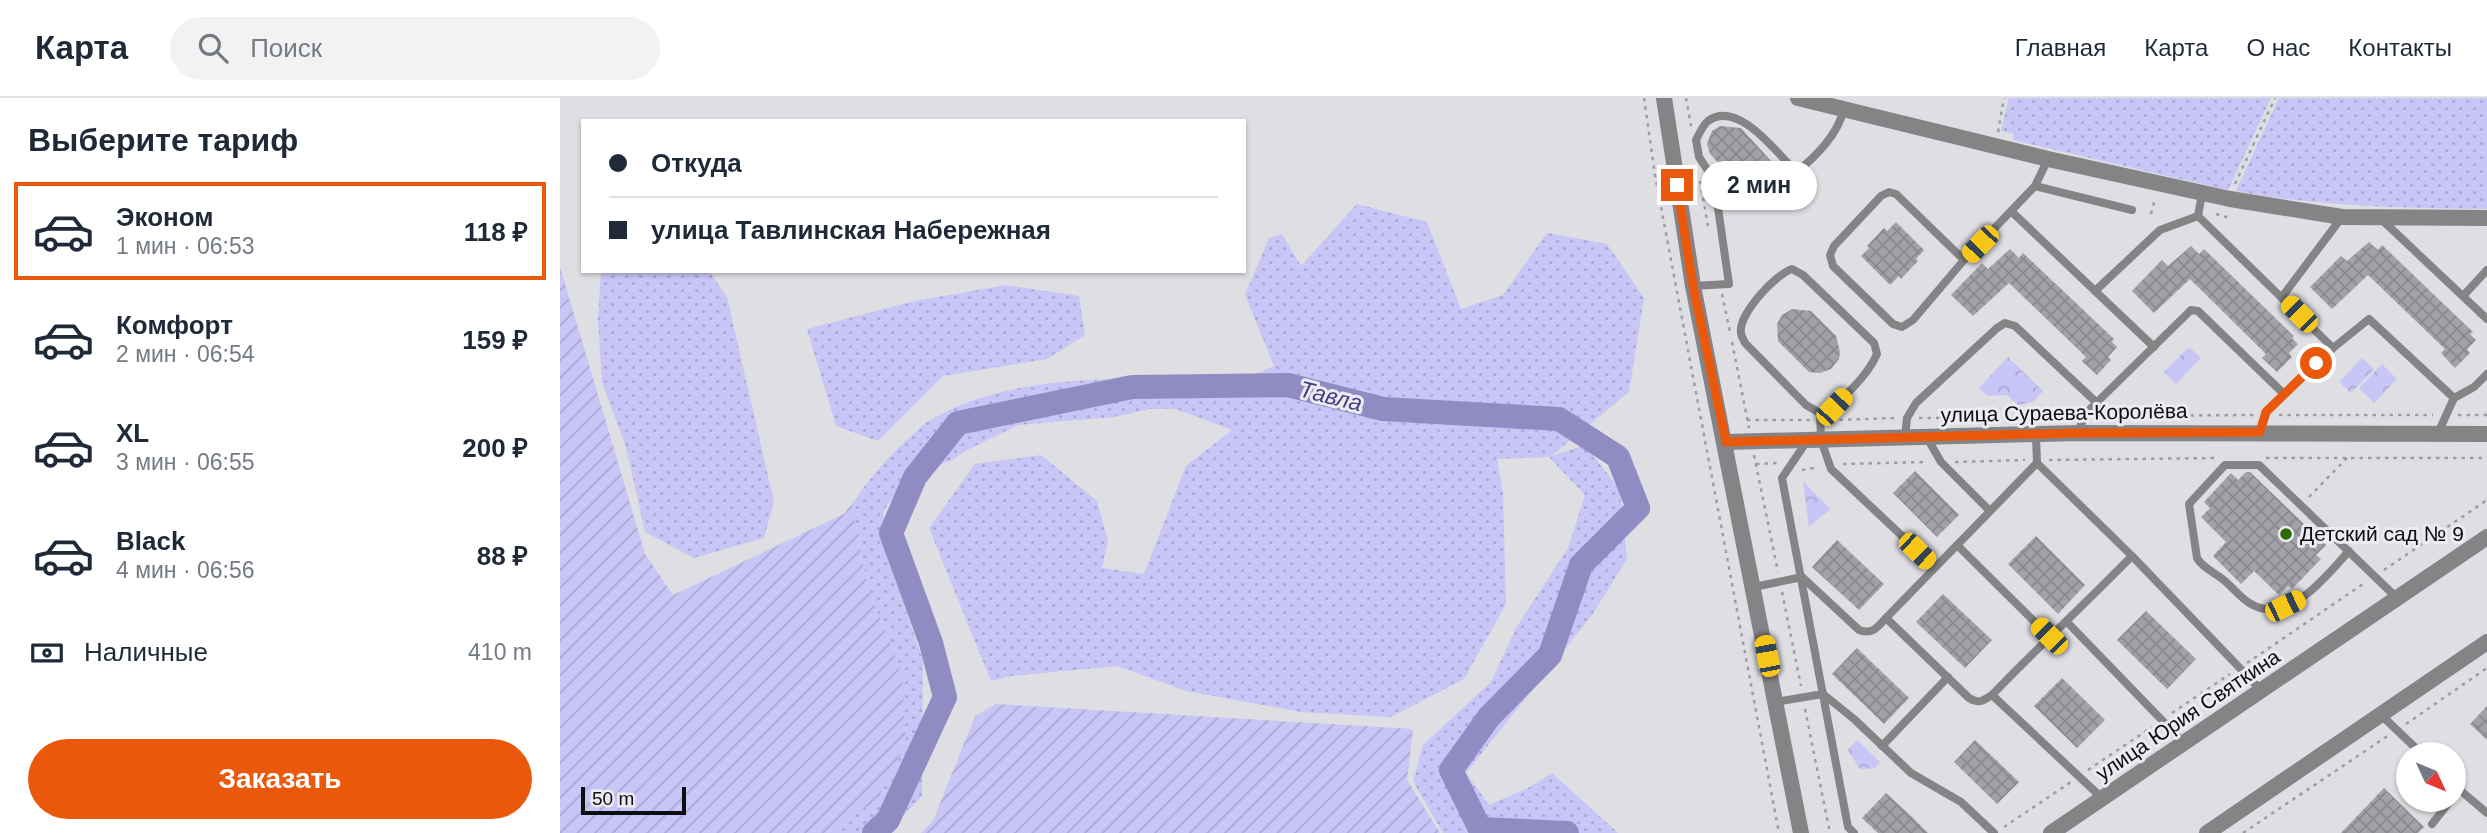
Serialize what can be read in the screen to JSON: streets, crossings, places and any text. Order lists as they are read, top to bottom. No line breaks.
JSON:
{"streets":{"street":["улица Сураева-Королёва","улица Юрия Святкина"]},"water":["Тавла"],"places":["Детский сад № 9"],"scale_bar":"50 m","north":"bottom right","page":{"header":"Карта","search":"Поиск","nav":["Главная","Карта","О нас","Контакты"],"heading":"Выберите тариф","banner":["Откуда","улица Тавлинская Набережная"],"bubble":"2 мин","list":[{"name":"Эконом","note":"1 мин · 06:53","value":"118 ₽"},{"name":"Комфорт","note":"2 мин · 06:54","value":"159 ₽"},{"name":"XL","note":"3 мин · 06:55","value":"200 ₽"},{"name":"Black","note":"4 мин · 06:56","value":"88 ₽"}],"pay":["Наличные","410 m"],"buttons":"Заказать","scale":"50 m"}}
